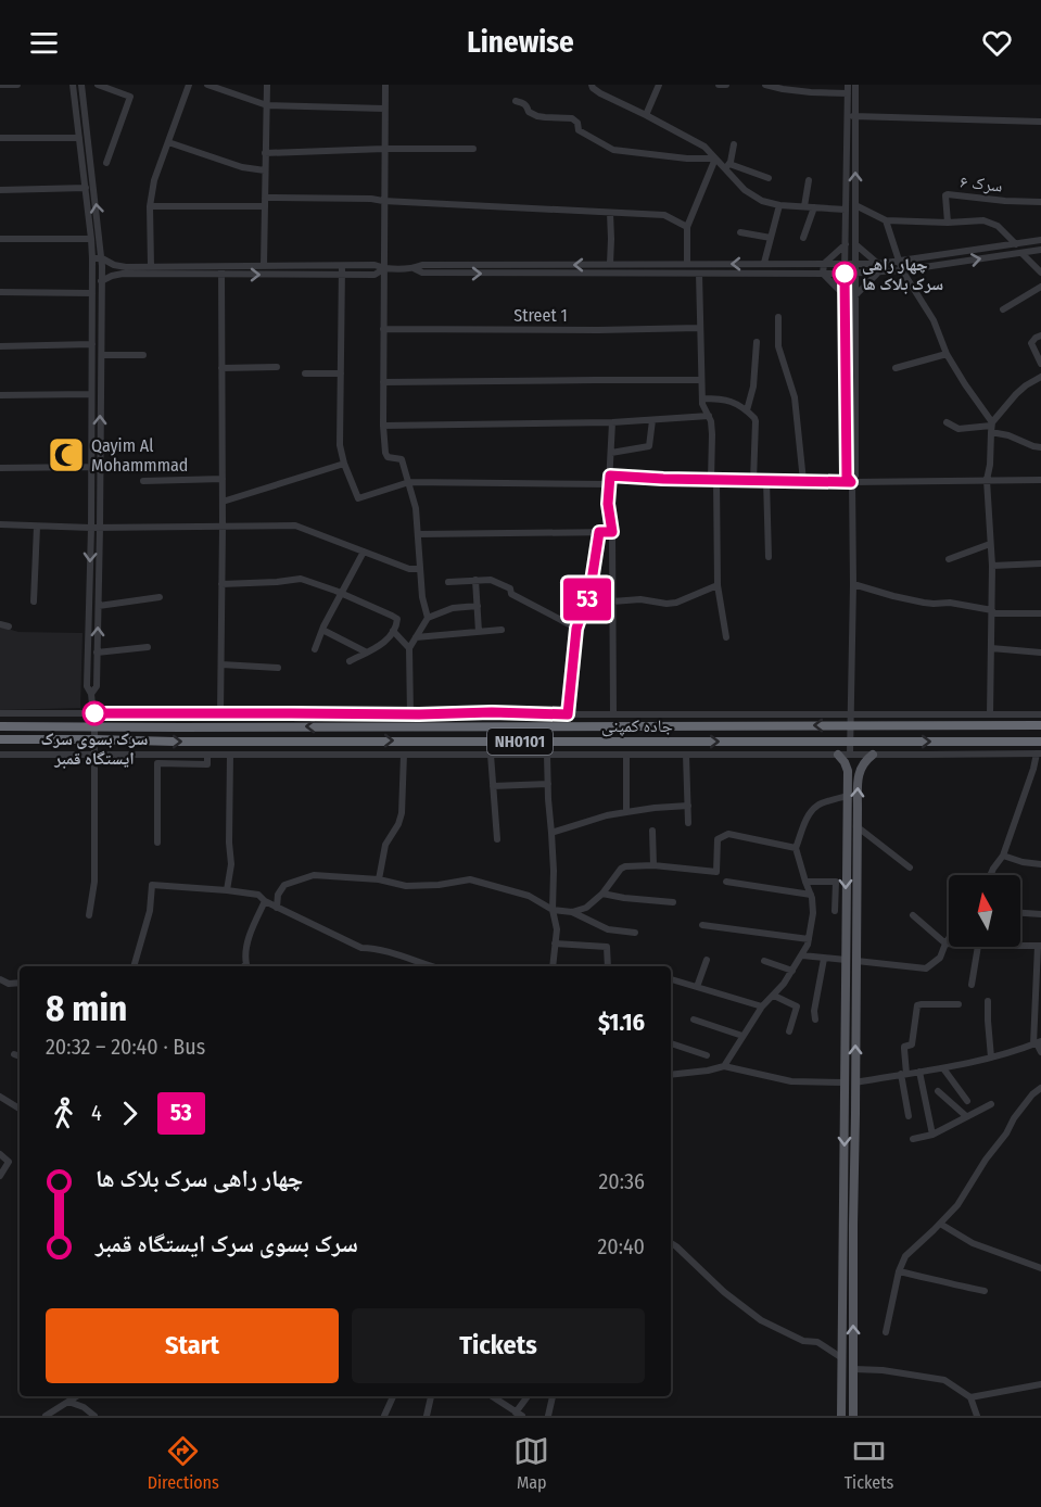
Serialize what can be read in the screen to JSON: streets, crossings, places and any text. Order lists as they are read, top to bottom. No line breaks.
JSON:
{"streets":{"highway":["جاده کمپنی","NH0101"],"street":["سرک ۶","Street 1"]},"places":{"other":["چهار راهی سرک بلاک ها","سرک بسوی سرک ایستگاه قمبر"],"mosque":["Qayim Al Mohammmad"]},"lines":["bus line 53"],"north":"top","page":{"header":"Linewise","on_map":"53","heading":["8 min","20:32 – 20:40 · Bus","$1.16"],"legs":["4","53"],"list":[{"name":"چهار راهی سرک بلاک ها","value":"20:36"},{"name":"سرک بسوی سرک ایستگاه قمبر","value":"20:40"}],"buttons":["Start","Tickets"],"tabs":["Directions","Map","Tickets"]}}
